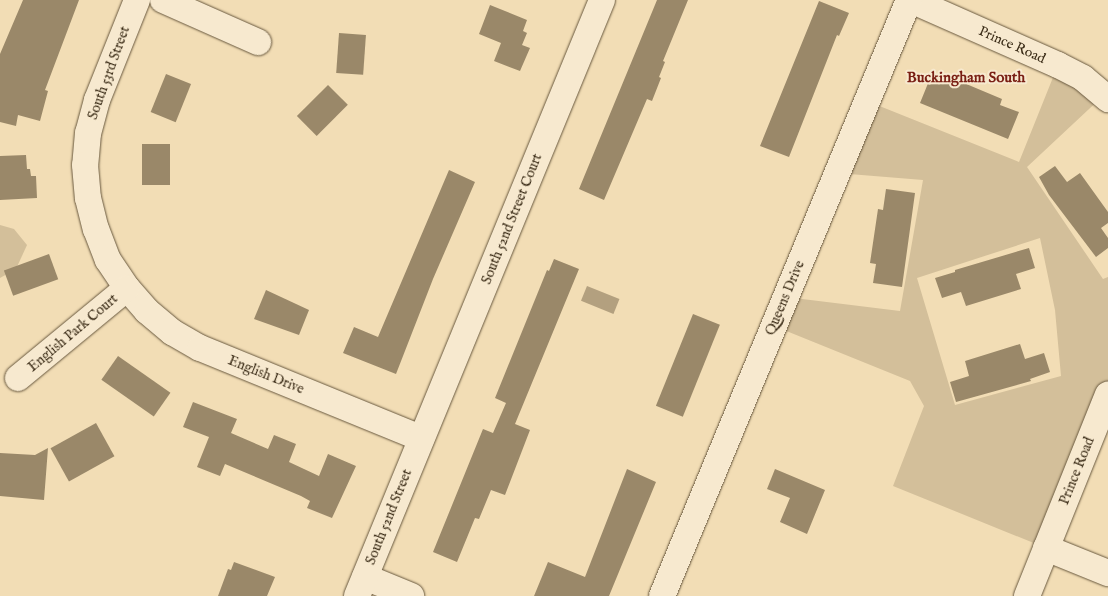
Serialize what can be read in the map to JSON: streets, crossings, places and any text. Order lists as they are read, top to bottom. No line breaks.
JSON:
{"streets":{"street":["Prince Road","South 53rd Street","South 52nd Street Court","Queens Drive","English Park Court","English Drive","South 52nd Street"]},"crossings":[["Prince Road","Queens Drive"],["South 53rd Street","English Park Court"],["South 53rd Street","English Drive"],["South 52nd Street Court","English Drive"],["South 52nd Street Court","South 52nd Street"],["English Park Court","English Drive"],["English Drive","South 52nd Street"]],"districts":["Buckingham South"]}
